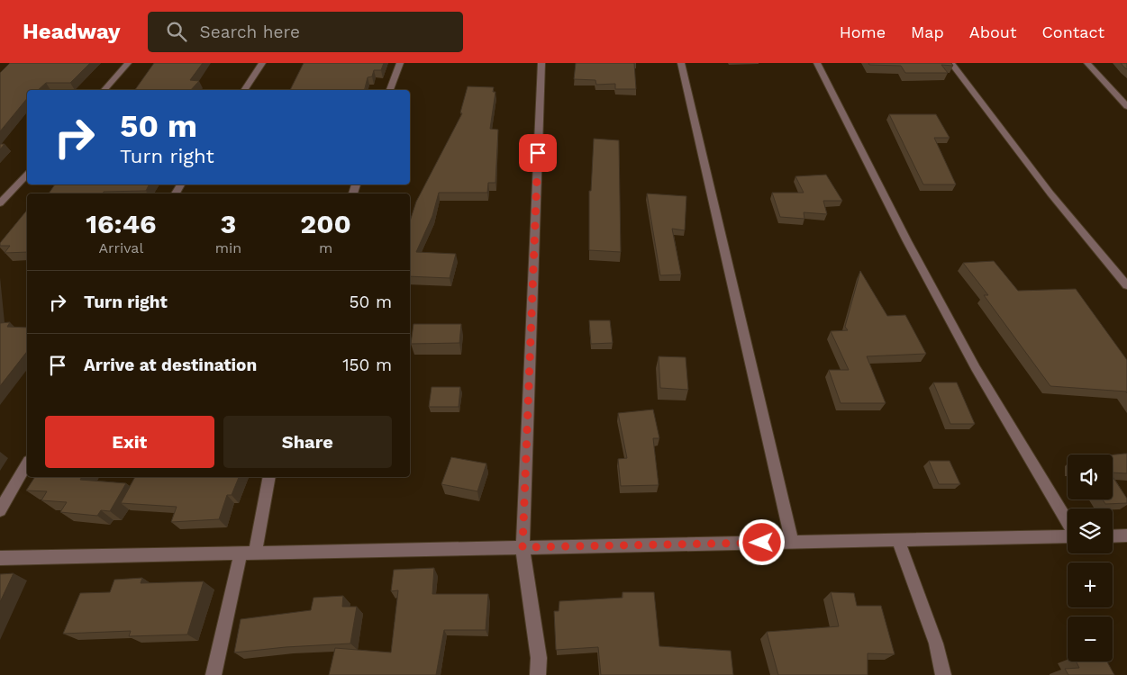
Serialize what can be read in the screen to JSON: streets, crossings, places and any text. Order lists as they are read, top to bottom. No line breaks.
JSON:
{"page":{"header":"Headway","search":"Search here","nav":["Home","Map","About","Contact"],"turn":["50 m","Turn right"],"eta":["16:46","Arrival","3","min","200","m"],"list":[{"name":"Turn right","value":"50 m"},{"name":"Arrive at destination","value":"150 m"}],"buttons":["Exit","Share"],"map_buttons":["+","−"]}}
